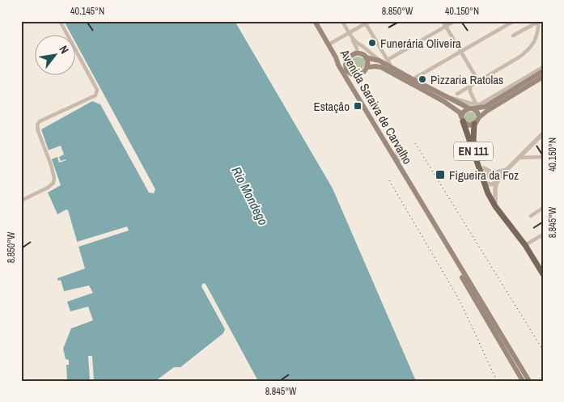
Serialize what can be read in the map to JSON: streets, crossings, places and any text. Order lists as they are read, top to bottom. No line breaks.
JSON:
{"streets":{"main road":["Avenida Saraiva de Carvalho","EN 111"]},"water":["Rio Mondego"],"places":{"other":["Funerária Oliveira","Pizzaria Ratolas"],"transit":["Estaçâo","Figueira da Foz"]},"north":"top right","coordinates":["40.145°N","8.850°W","40.150°N","8.845°W"]}
